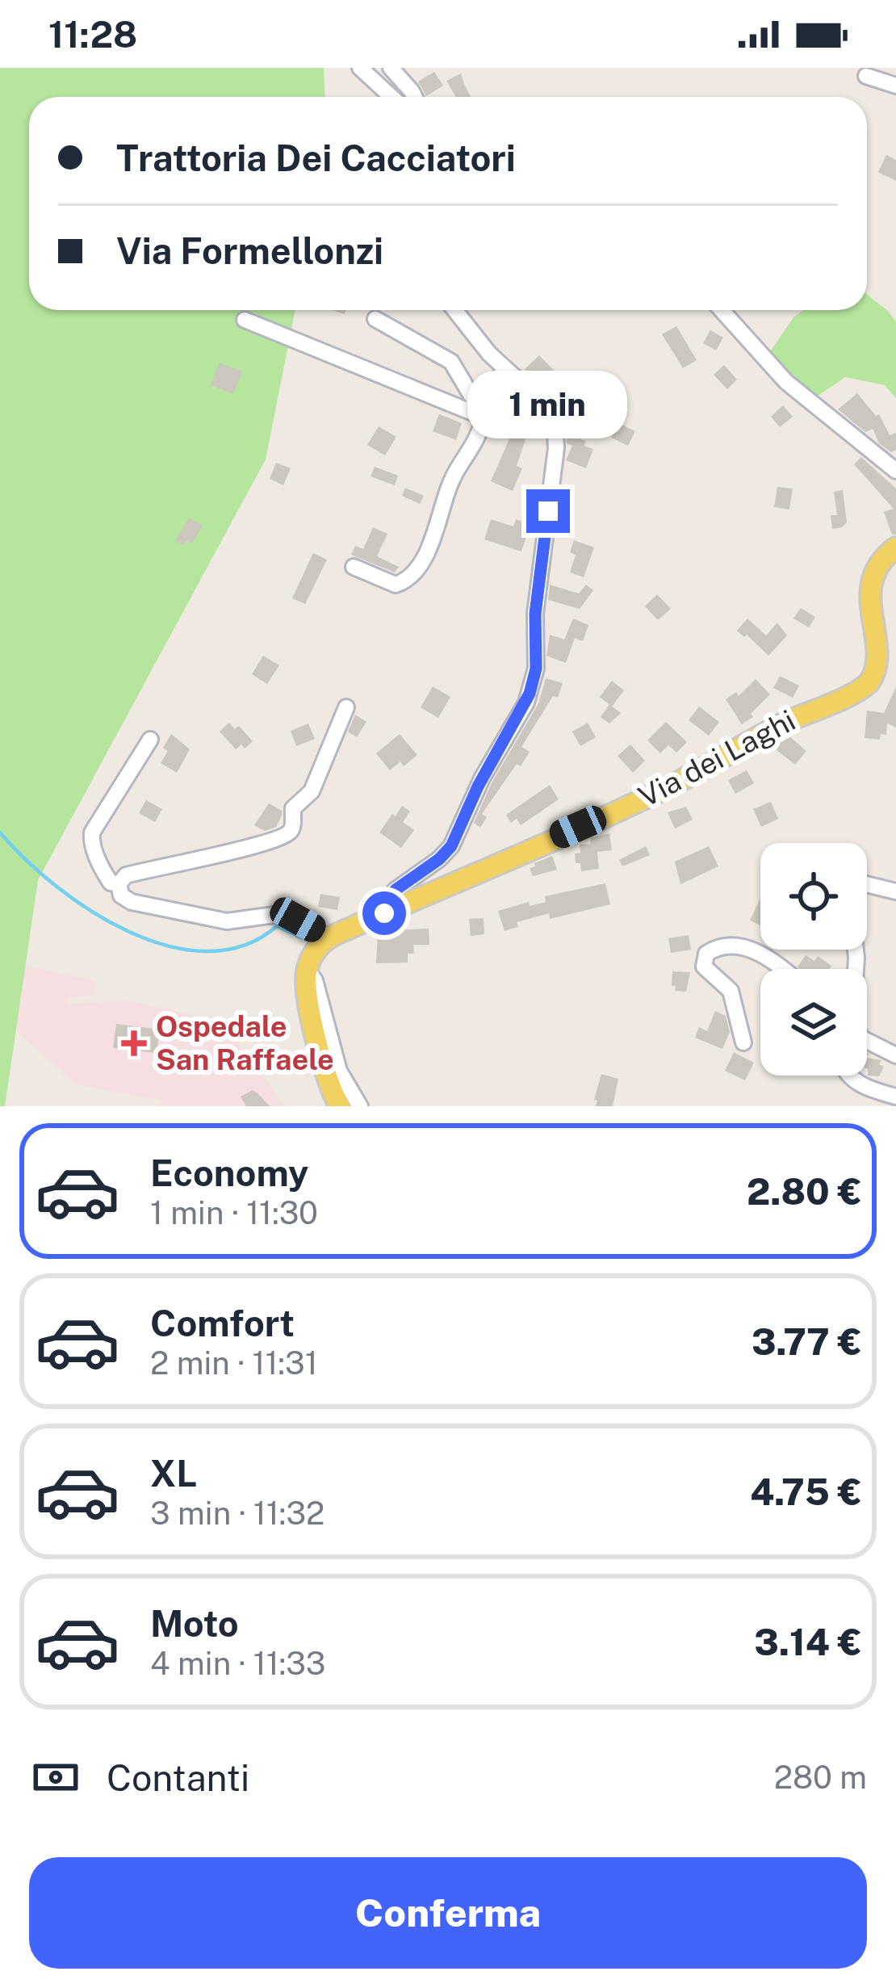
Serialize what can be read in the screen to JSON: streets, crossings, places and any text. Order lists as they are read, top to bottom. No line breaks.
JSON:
{"streets":{"main road":["Via dei Laghi"]},"places":{"health":["Ospedale San Raffaele"]},"page":{"status":"11:28","banner":["Trattoria Dei Cacciatori","Via Formellonzi"],"bubble":"1 min","list":[{"name":"Economy","note":"1 min · 11:30","value":"2.80 €"},{"name":"Comfort","note":"2 min · 11:31","value":"3.77 €"},{"name":"XL","note":"3 min · 11:32","value":"4.75 €"},{"name":"Moto","note":"4 min · 11:33","value":"3.14 €"}],"pay":["Contanti","280 m"],"buttons":"Conferma"}}
